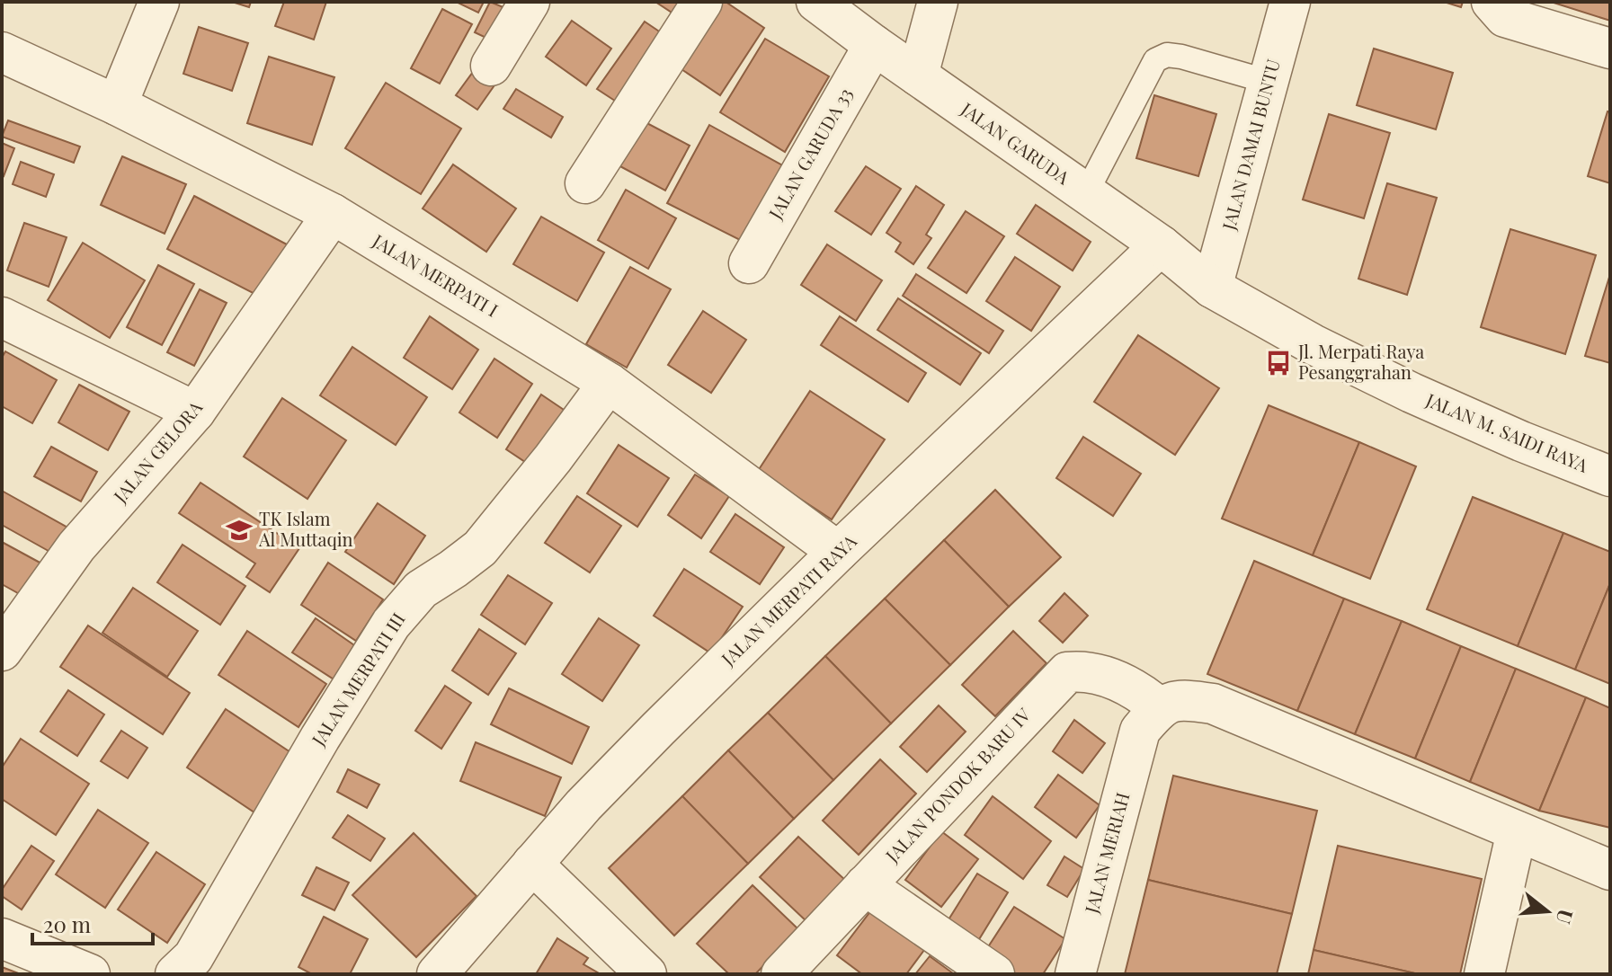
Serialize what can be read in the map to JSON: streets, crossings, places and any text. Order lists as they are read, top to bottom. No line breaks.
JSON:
{"streets":{"street":["JALAN GARUDA","JALAN DAMAI BUNTU","JALAN GARUDA 33","JALAN MERPATI I","JALAN M. SAIDI RAYA","JALAN GELORA","JALAN MERPATI RAYA","JALAN MERPATI III","JALAN PONDOK BARU IV","JALAN MERIAH"]},"crossings":[["JALAN GARUDA","JALAN DAMAI BUNTU"],["JALAN GARUDA","JALAN GARUDA 33"],["JALAN GARUDA","JALAN M. SAIDI RAYA"],["JALAN GARUDA","JALAN MERPATI RAYA"],["JALAN DAMAI BUNTU","JALAN M. SAIDI RAYA"],["JALAN MERPATI I","JALAN GELORA"],["JALAN MERPATI I","JALAN MERPATI RAYA"],["JALAN MERPATI I","JALAN MERPATI III"],["JALAN PONDOK BARU IV","JALAN MERIAH"]],"places":{"bus stop":["Jl. Merpati Raya Pesanggrahan"],"school or university":["TK Islam Al Muttaqin"]},"scale_bar":"20 m","north":"right"}
